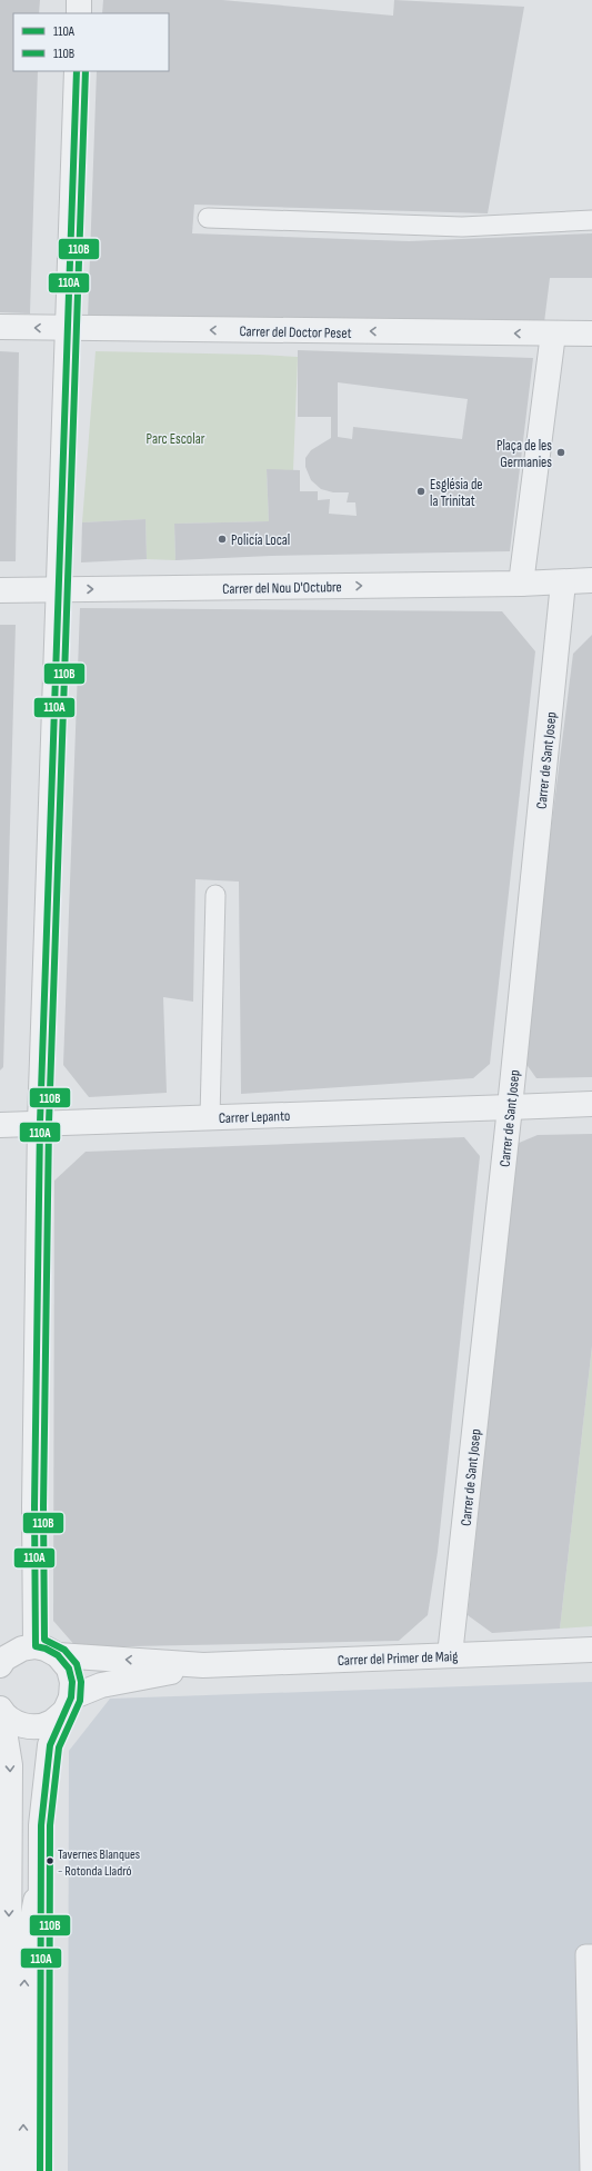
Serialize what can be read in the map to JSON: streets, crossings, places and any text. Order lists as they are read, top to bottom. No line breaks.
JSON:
{"streets":{"street":["Carrer del Doctor Peset","Carrer del Nou D'Octubre","Carrer de Sant Josep","Carrer Lepanto","Carrer del Primer de Maig"]},"crossings":[["Carrer del Nou D'Octubre","Carrer de Sant Josep"],["Carrer de Sant Josep","Carrer Lepanto"],["Carrer de Sant Josep","Carrer del Primer de Maig"]],"one_way":["Carrer del Doctor Peset","Carrer del Nou D'Octubre"],"parks":["Parc Escolar"],"places":["Plaça de les Germanies","Església de la Trinitat","Policía Local","Tavernes Blanques - Rotonda Lladró"],"lines":["transit line 110A","transit line 110B"],"legend":["110A","110B"]}
